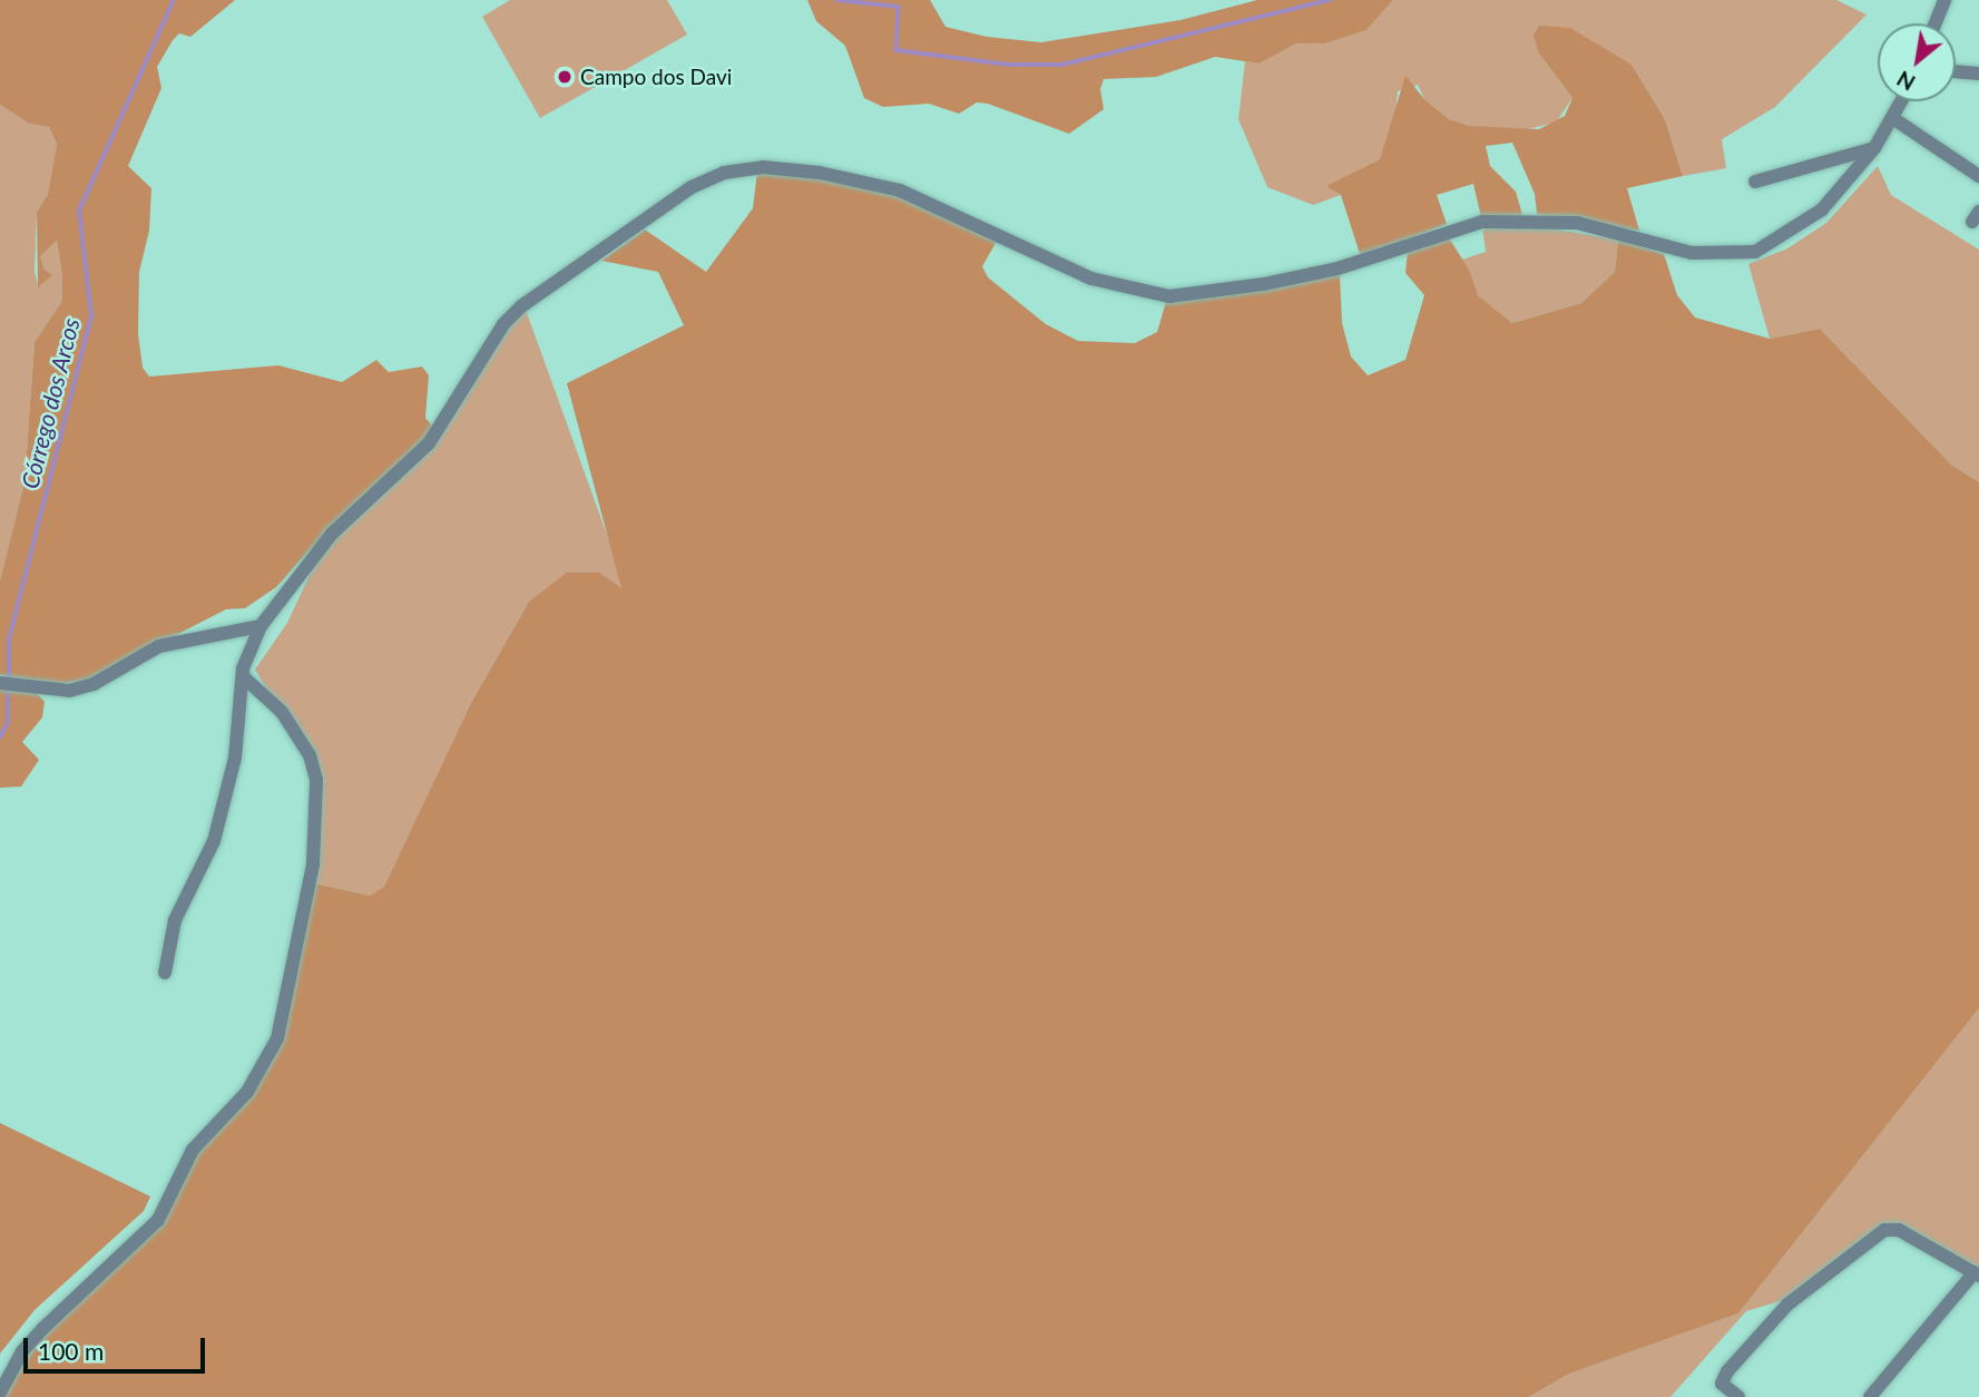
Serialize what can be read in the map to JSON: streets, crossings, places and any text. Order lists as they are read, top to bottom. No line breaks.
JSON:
{"water":["Córrego dos Arcos"],"places":["Campo dos Davi"],"scale_bar":"100 m","north":"bottom left"}
